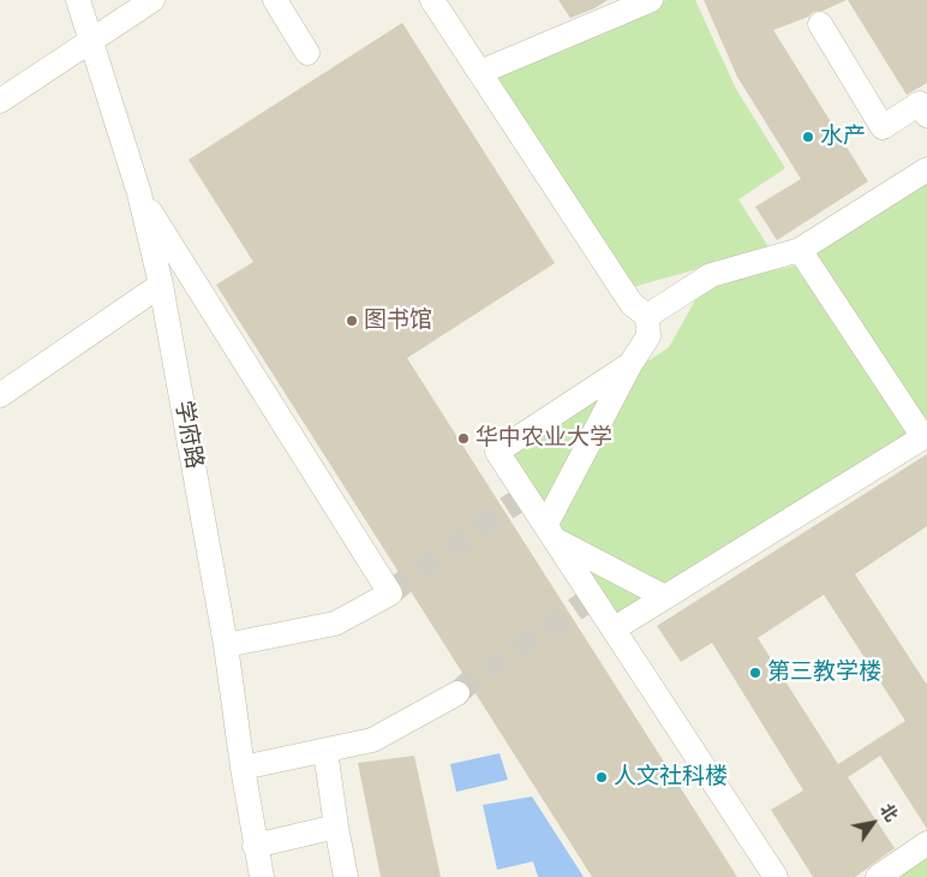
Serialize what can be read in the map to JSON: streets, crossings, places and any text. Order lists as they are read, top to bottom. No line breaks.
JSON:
{"streets":{"street":["学府路"]},"places":["水产","图书馆","华中农业大学","第三教学楼","人文社科楼"],"north":"top right"}
